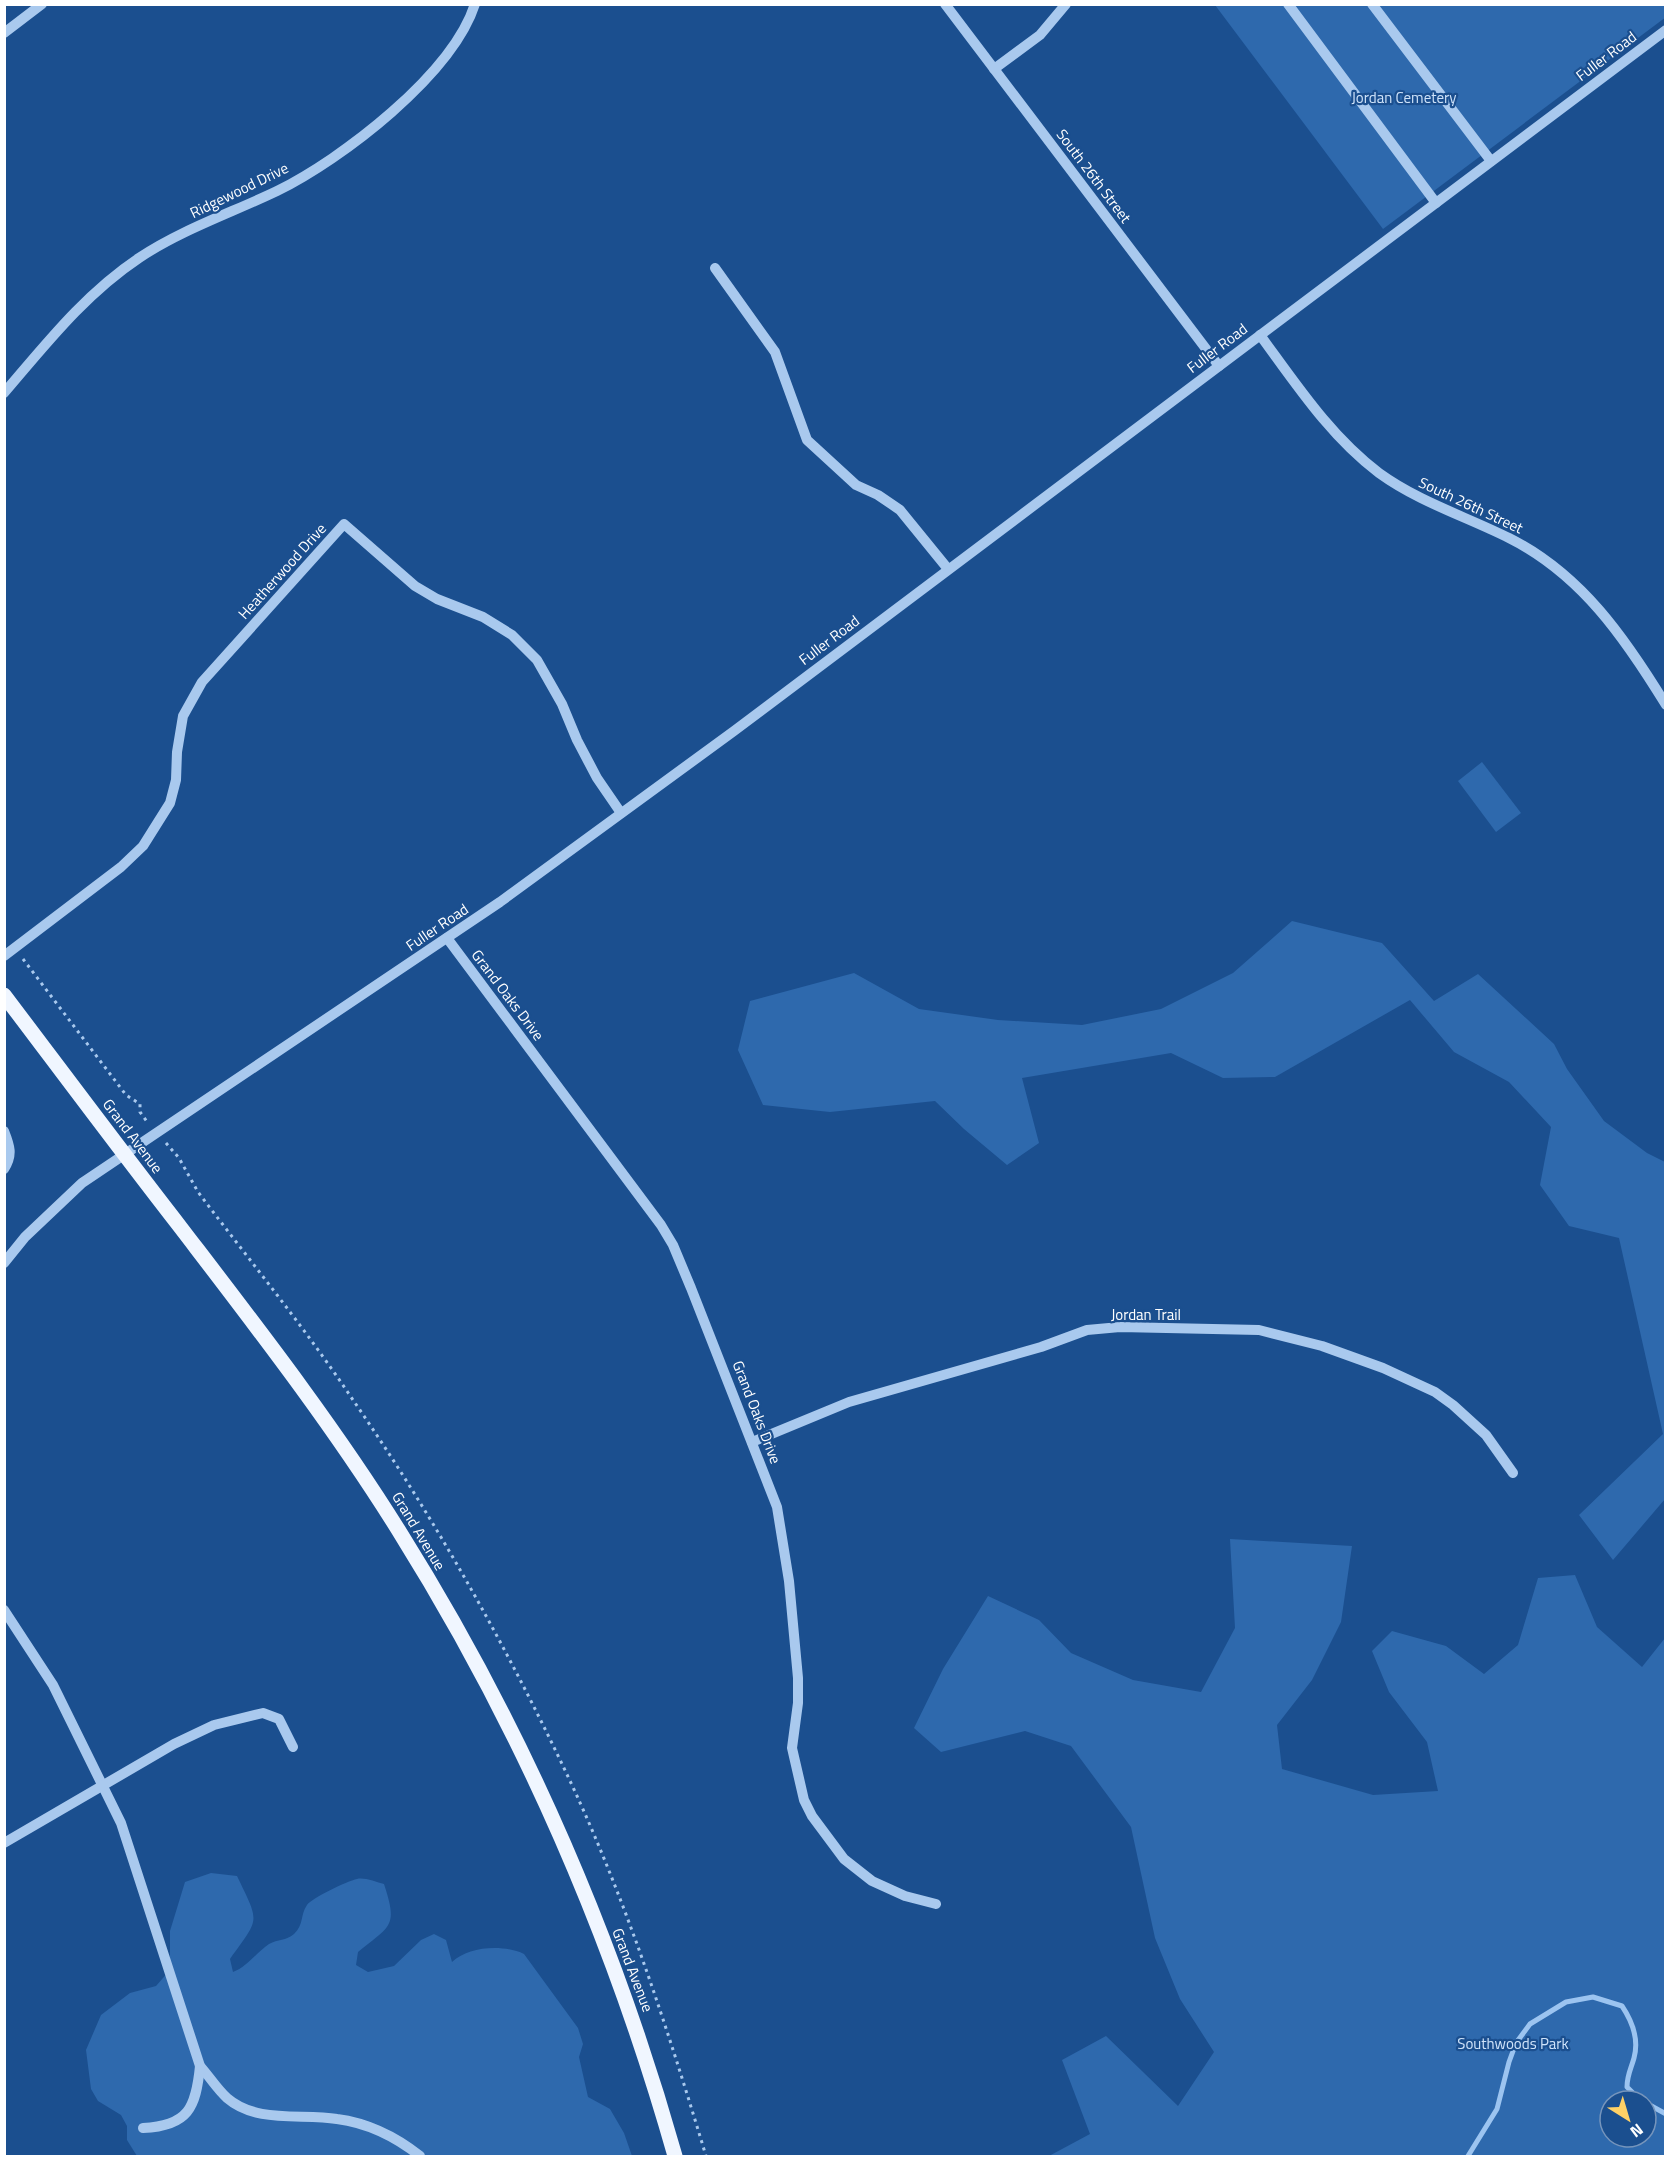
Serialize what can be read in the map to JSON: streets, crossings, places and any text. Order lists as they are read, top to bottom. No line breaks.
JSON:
{"streets":{"main road":["Grand Avenue"],"street":["Fuller Road","South 26th Street","Ridgewood Drive","Heatherwood Drive","Grand Oaks Drive","Jordan Trail"]},"crossings":[["Fuller Road","South 26th Street"],["Fuller Road","Heatherwood Drive"],["Fuller Road","Grand Oaks Drive"],["Fuller Road","Grand Avenue"],["Grand Oaks Drive","Jordan Trail"]],"parks":["Jordan Cemetery","Southwoods Park"],"north":"bottom right"}
